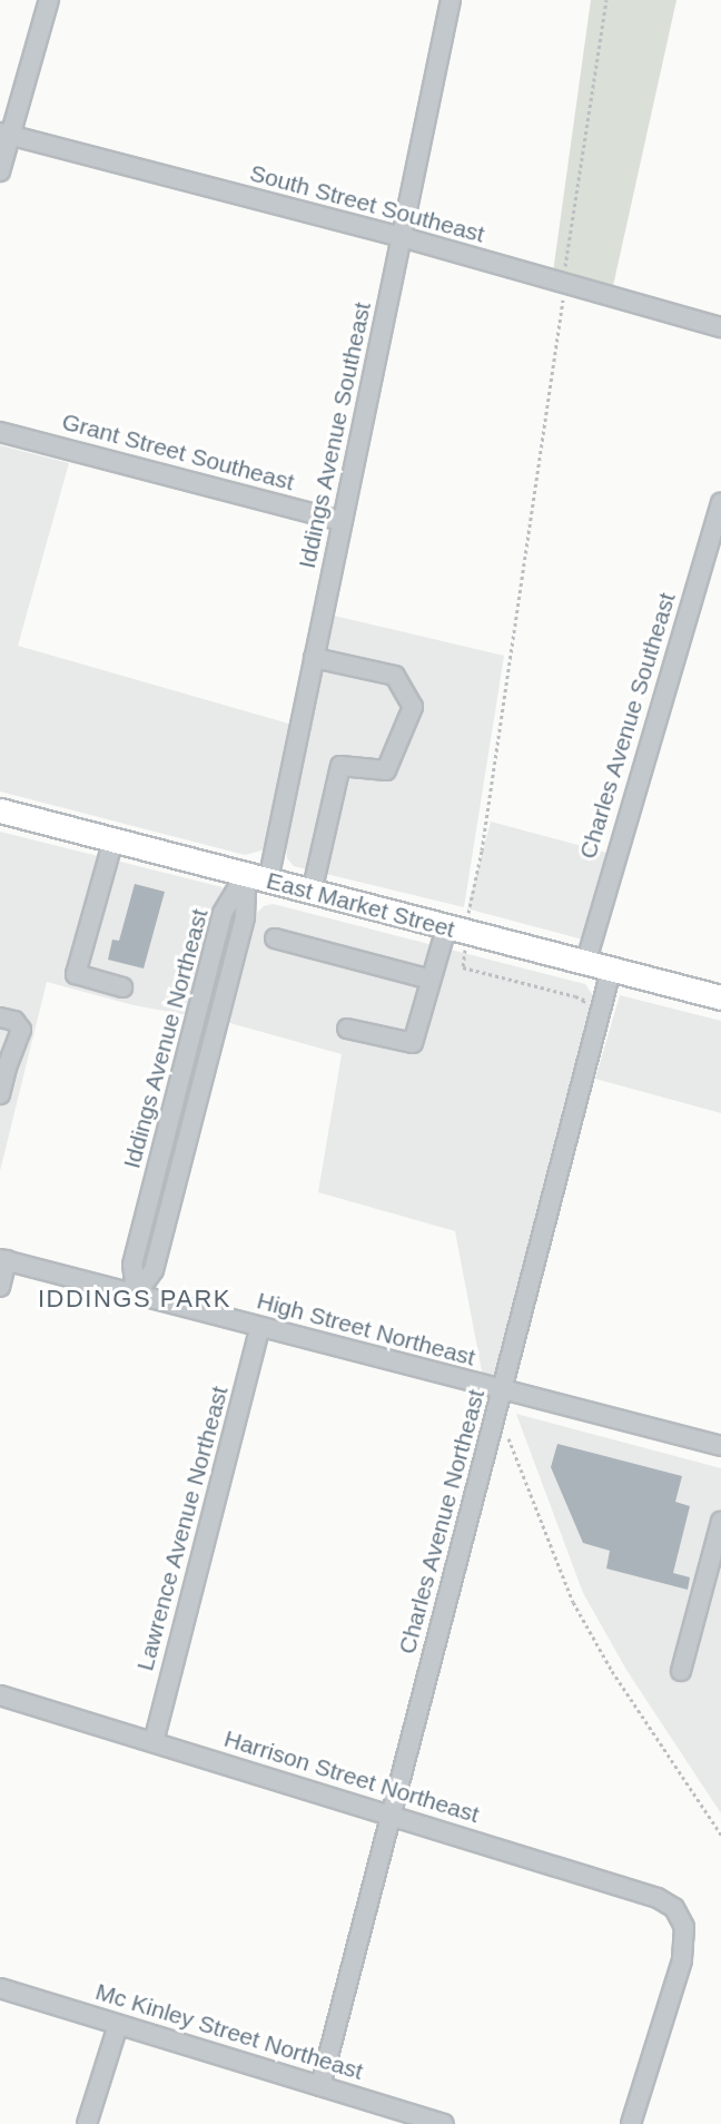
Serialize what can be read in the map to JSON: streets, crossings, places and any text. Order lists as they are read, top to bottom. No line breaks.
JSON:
{"streets":{"main road":["East Market Street"],"street":["South Street Southeast","Iddings Avenue Southeast","Grant Street Southeast","Charles Avenue Southeast","Iddings Avenue Northeast","High Street Northeast","Charles Avenue Northeast","Lawrence Avenue Northeast","Harrison Street Northeast","Mc Kinley Street Northeast"]},"crossings":[["South Street Southeast","Iddings Avenue Southeast"],["Iddings Avenue Southeast","Grant Street Southeast"],["Iddings Avenue Southeast","East Market Street"],["Iddings Avenue Southeast","Iddings Avenue Northeast"],["Charles Avenue Southeast","East Market Street"],["East Market Street","Iddings Avenue Northeast"],["East Market Street","Charles Avenue Northeast"],["Iddings Avenue Northeast","High Street Northeast"],["High Street Northeast","Charles Avenue Northeast"],["High Street Northeast","Lawrence Avenue Northeast"],["Charles Avenue Northeast","Harrison Street Northeast"],["Charles Avenue Northeast","Mc Kinley Street Northeast"],["Lawrence Avenue Northeast","Harrison Street Northeast"]],"districts":["IDDINGS PARK"]}
